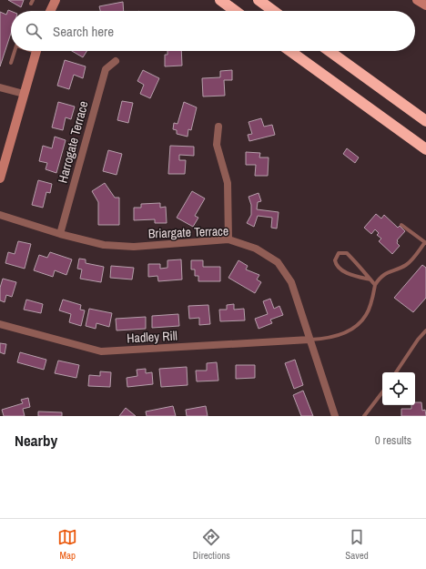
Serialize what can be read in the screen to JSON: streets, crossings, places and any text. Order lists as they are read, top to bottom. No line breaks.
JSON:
{"streets":{"street":["Harrogate Terrace","Briargate Terrace","Hadley Rill"]},"crossings":[["Harrogate Terrace","Briargate Terrace"],["Briargate Terrace","Hadley Rill"]],"page":{"search":"Search here","heading":["Nearby","0 results"],"nav":["Map","Directions","Saved"]}}
